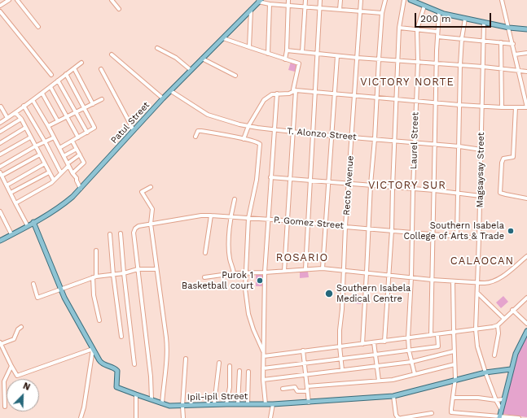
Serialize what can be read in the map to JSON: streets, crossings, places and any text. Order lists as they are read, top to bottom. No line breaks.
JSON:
{"streets":{"main road":["Patul Street","Ipil-ipil Street"],"street":["T. Alonzo Street","Laurel Street","Magsaysay Street","Recto Avenue","P. Gomez Street"]},"crossings":[["Patul Street","T. Alonzo Street"],["Patul Street","Ipil-ipil Street"],["T. Alonzo Street","Laurel Street"],["T. Alonzo Street","Magsaysay Street"],["T. Alonzo Street","Recto Avenue"],["Laurel Street","P. Gomez Street"],["Magsaysay Street","P. Gomez Street"],["Magsaysay Street","Ipil-ipil Street"],["Recto Avenue","P. Gomez Street"]],"districts":["VICTORY NORTE","VICTORY SUR","ROSARIO","CALAOCAN"],"places":["Southern Isabela College of Arts & Trade","Purok 1 Basketball court","Southern Isabela Medical Centre"],"scale_bar":"200 m","north":"top right"}
